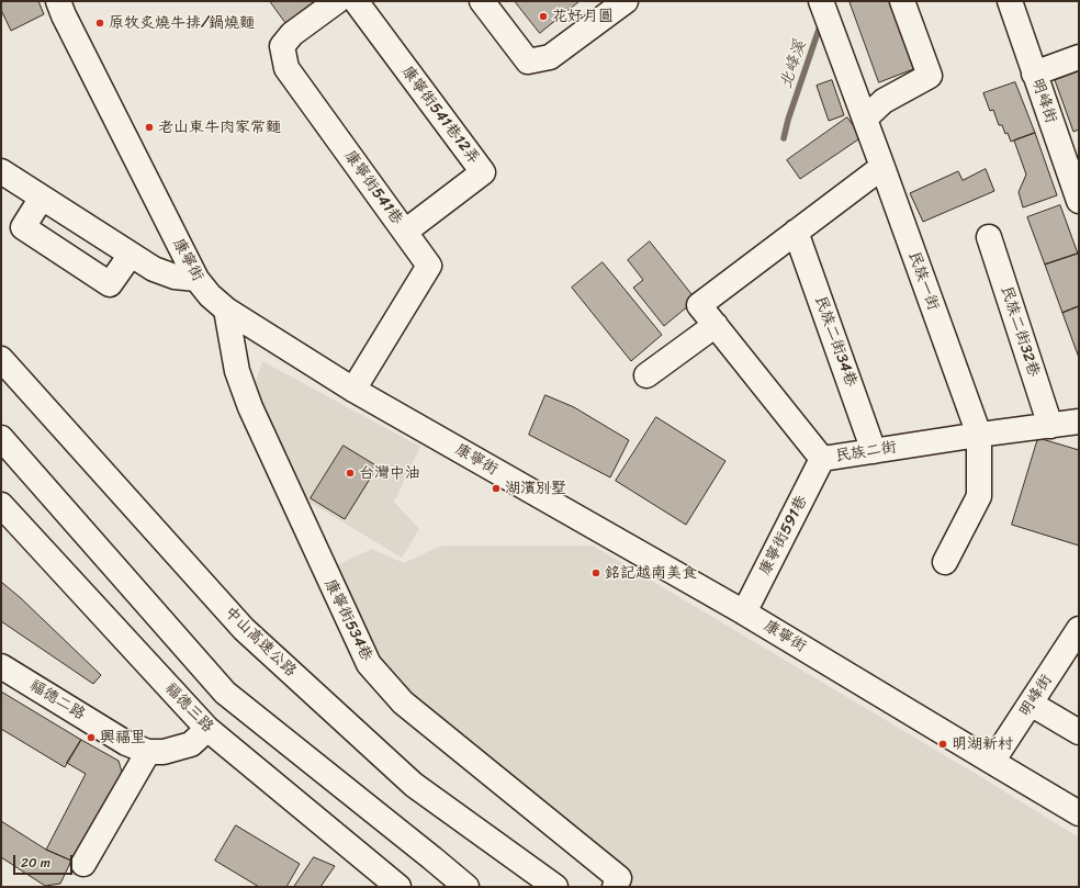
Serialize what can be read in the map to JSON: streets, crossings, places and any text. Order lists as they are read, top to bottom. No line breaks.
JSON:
{"streets":{"main road":["明峰街","康寧街541巷12弄","康寧街541巷","康寧街","民族一街","民族二街32巷","民族二街34巷","民族二街","康寧街591巷","康寧街534巷","中山高速公路","福德二路","福德三路"]},"crossings":[["明峰街","康寧街"],["康寧街541巷12弄","康寧街541巷"],["康寧街541巷","康寧街"],["康寧街","康寧街591巷"],["康寧街","康寧街534巷"],["民族一街","民族二街"],["民族二街32巷","民族二街"],["民族二街34巷","民族二街"],["民族二街","康寧街591巷"],["福德二路","福德三路"]],"water":["北峰溪"],"places":["花好月圓","原牧炙燒牛排/鍋燒麵","老山東牛肉家常麵","台灣中油","湖濱別墅","銘記越南美食","興福里","明湖新村"],"scale_bar":"20 m"}
